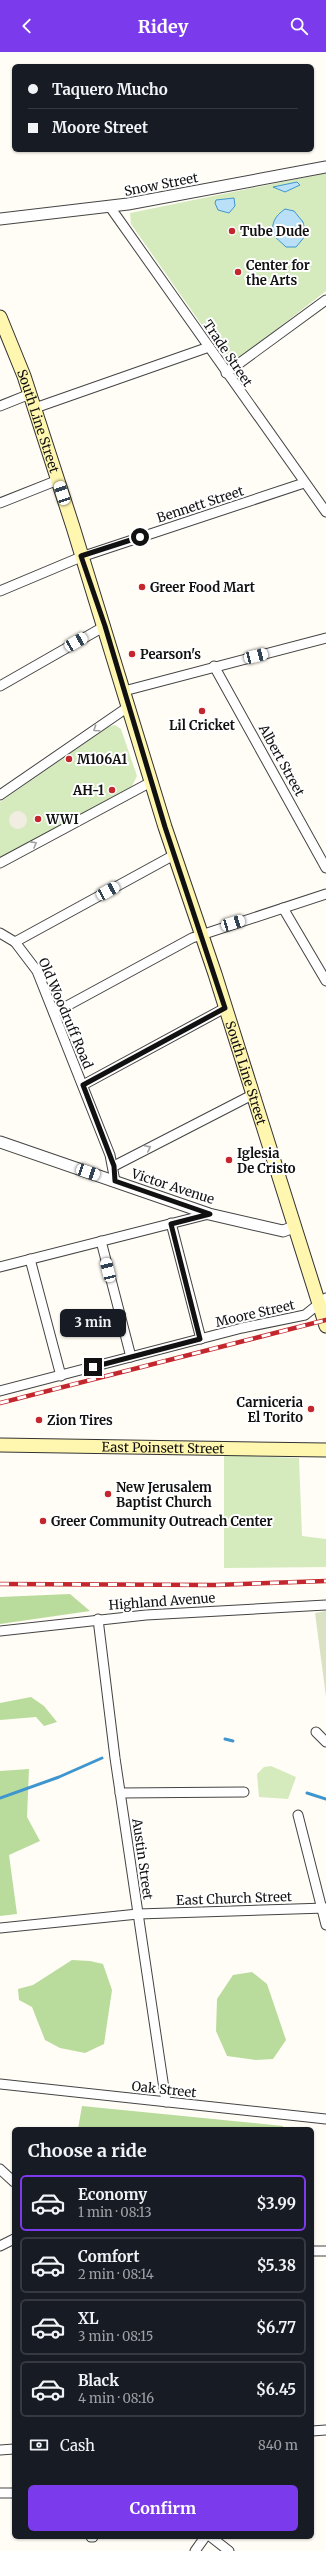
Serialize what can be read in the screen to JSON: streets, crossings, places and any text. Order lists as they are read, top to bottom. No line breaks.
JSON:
{"streets":{"main road":["South Line Street","East Poinsett Street"],"street":["Snow Street","Trade Street","Bennett Street","Albert Street","Old Woodruff Road","Victor Avenue","Moore Street","Highland Avenue","Austin Street","East Church Street","Oak Street"]},"crossings":[["Snow Street","Trade Street"],["Trade Street","Bennett Street"],["South Line Street","Bennett Street"],["South Line Street","Victor Avenue"],["South Line Street","Moore Street"],["Old Woodruff Road","Victor Avenue"],["Highland Avenue","Austin Street"],["Austin Street","East Church Street"],["Austin Street","Oak Street"]],"places":["Tube Dude","Center for the Arts","Greer Food Mart","Pearson's","Lil Cricket","M106A1","AH-1","WWI","Iglesia De Cristo","Carniceria El Torito","Zion Tires","New Jerusalem Baptist Church","Greer Community Outreach Center"],"page":{"header":"Ridey","banner":["Taquero Mucho","Moore Street"],"bubble":"3 min","heading":"Choose a ride","list":[{"name":"Economy","note":"1 min · 08:13","value":"$3.99"},{"name":"Comfort","note":"2 min · 08:14","value":"$5.38"},{"name":"XL","note":"3 min · 08:15","value":"$6.77"},{"name":"Black","note":"4 min · 08:16","value":"$6.45"}],"pay":["Cash","840 m"],"buttons":"Confirm"}}
